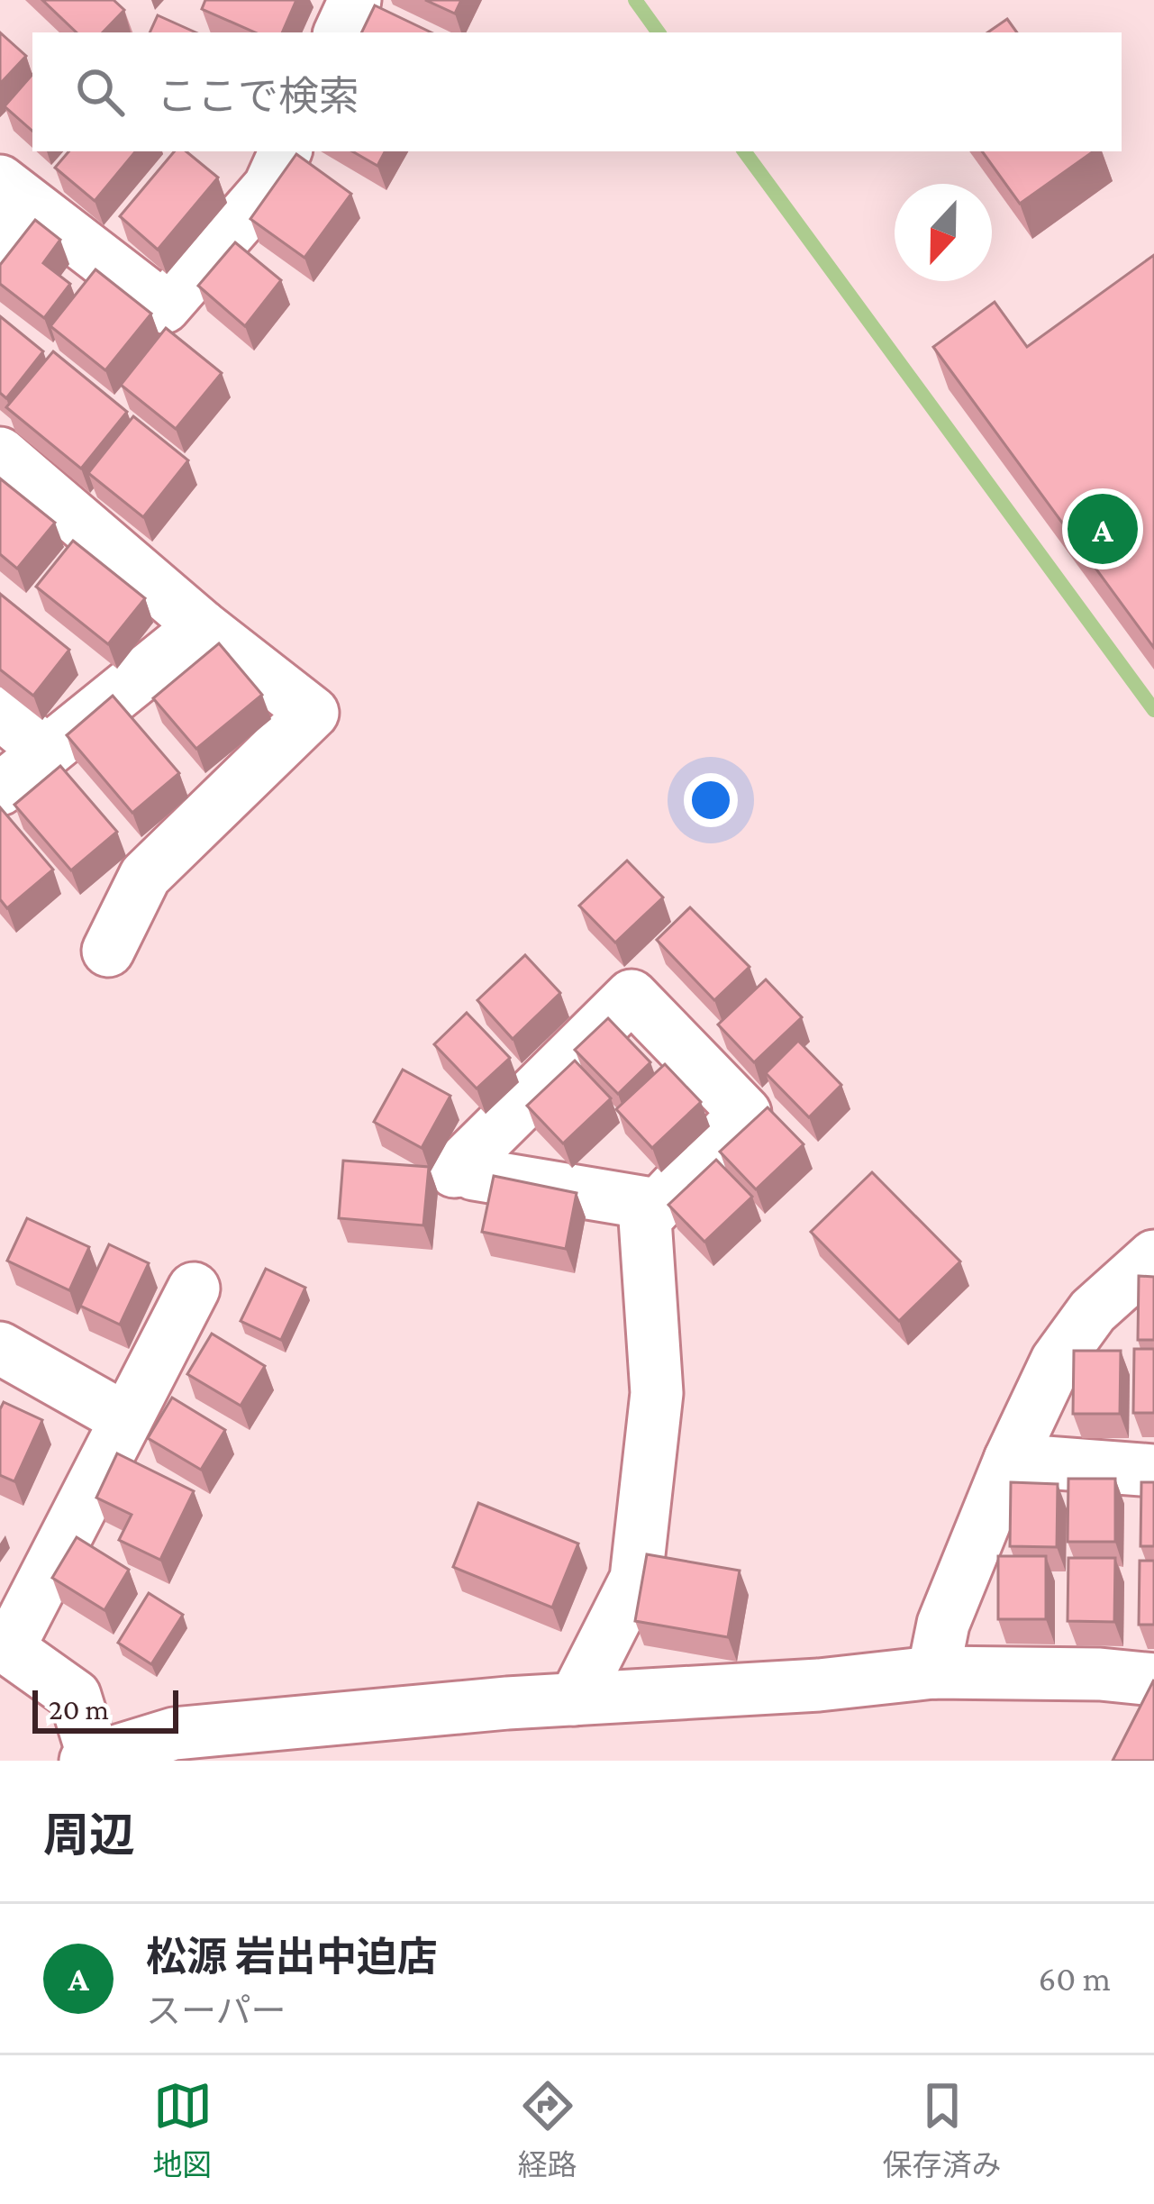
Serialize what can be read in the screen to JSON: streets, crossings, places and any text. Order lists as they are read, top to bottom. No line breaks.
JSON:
{"scale_bar":"20 m","north":"bottom","page":{"search":"ここで検索","pins":"A","scale":"20 m","heading":"周辺","list":[{"mark":"A","name":"松源 岩出中迫店","note":"スーパー","value":"60 m"}],"nav":["地図","経路","保存済み"]}}
